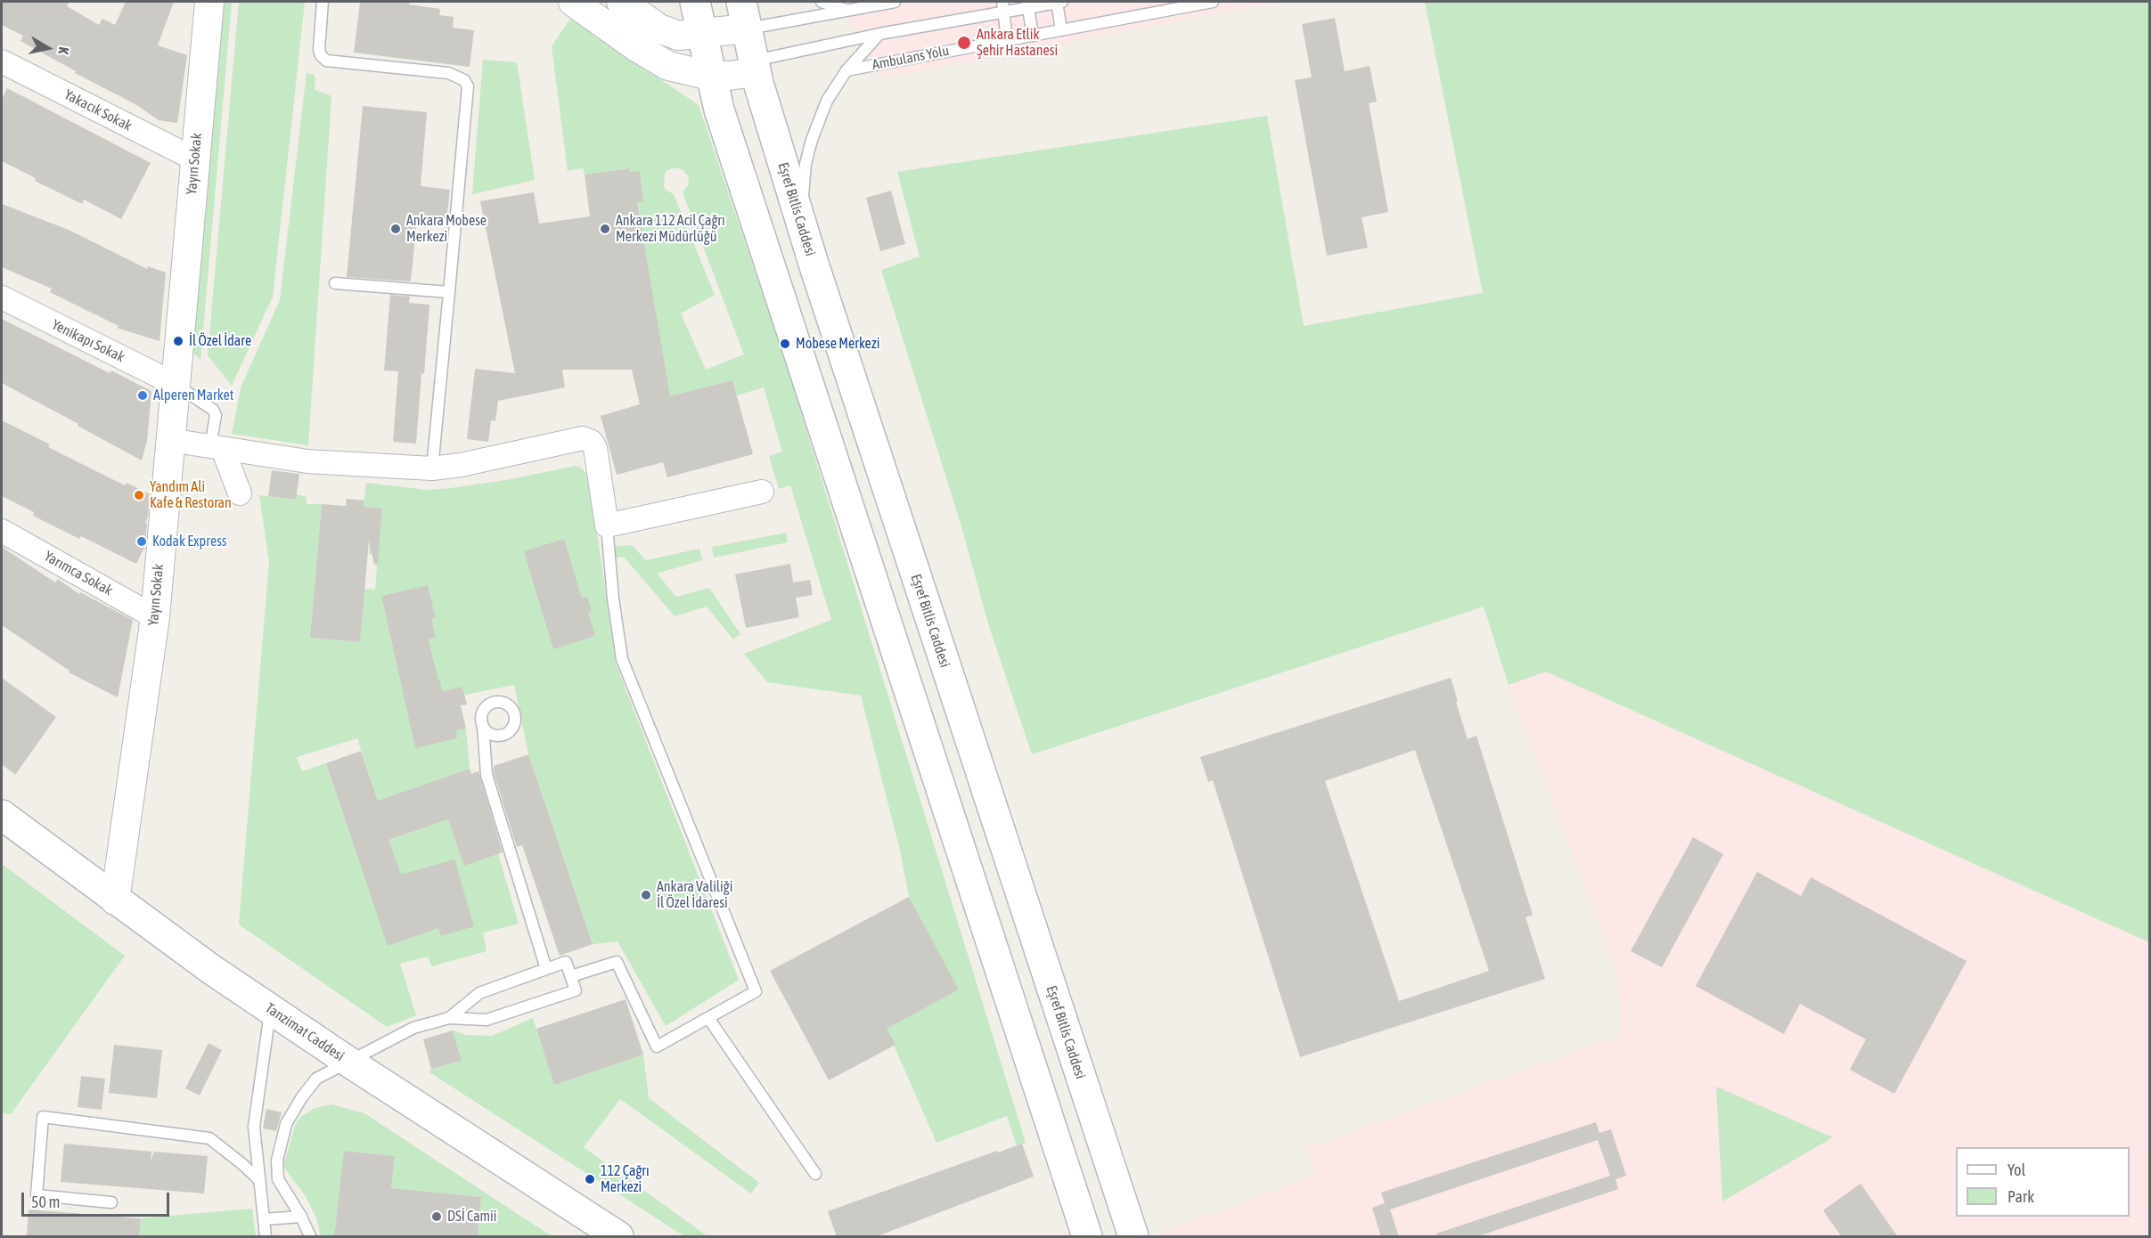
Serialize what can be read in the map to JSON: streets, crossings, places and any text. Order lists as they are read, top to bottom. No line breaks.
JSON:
{"streets":{"main road":["Eşref Bitlis Caddesi","Tanzimat Caddesi"],"street":["Yakacık Sokak","Yayın Sokak","Yenikapı Sokak","Yarımca Sokak"],"lane":["Ambulans Yolu"]},"crossings":[["Yakacık Sokak","Yayın Sokak"],["Yayın Sokak","Yenikapı Sokak"],["Yayın Sokak","Yarımca Sokak"],["Yayın Sokak","Tanzimat Caddesi"]],"places":["Ankara Etlik Şehir Hastanesi","Ankara Mobese Merkezi","Ankara 112 Acil Çağrı Merkezi Müdürlüğü","İl Özel İdare","Mobese Merkezi","Alperen Market","Yandım Ali Kafe & Restoran","Kodak Express","Ankara Valiliği İl Özel İdaresi","112 Çağrı Merkezi","DSİ Camii"],"legend":["Yol","Park"],"scale_bar":"50 m","north":"right"}
